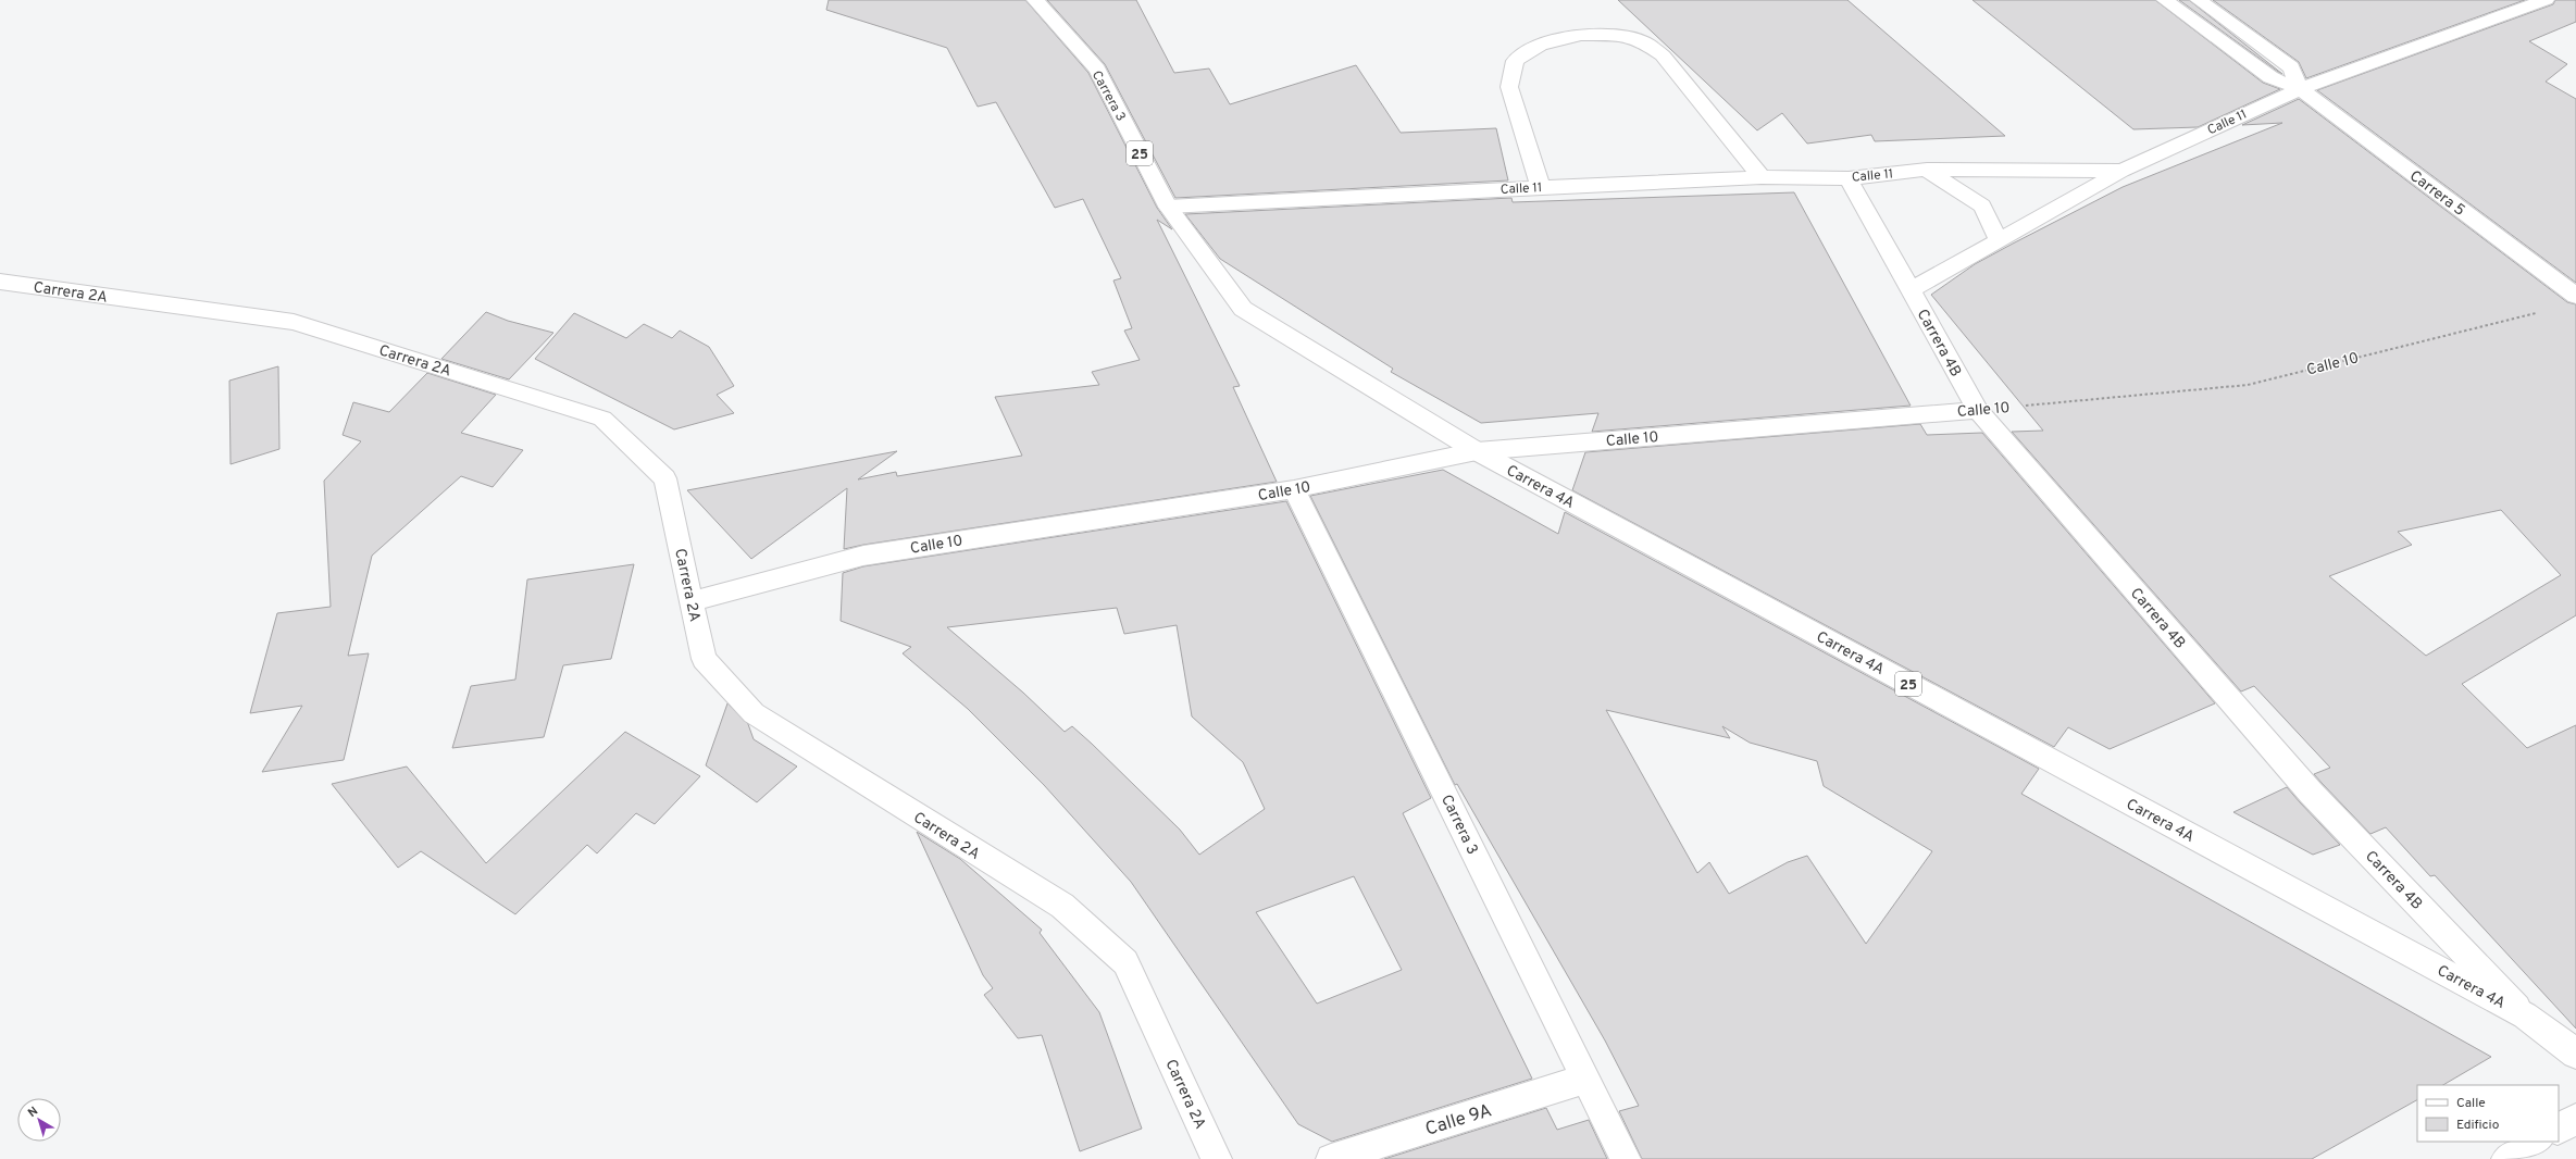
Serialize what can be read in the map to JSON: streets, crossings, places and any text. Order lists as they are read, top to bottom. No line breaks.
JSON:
{"streets":{"street":["Carrera 3","Calle 11","25","Carrera 5","Carrera 2A","Carrera 4B","Calle 10","Carrera 4A","Calle 9A"]},"crossings":[["Carrera 3","Calle 11"],["Carrera 3","Calle 10"],["Carrera 3","Carrera 4A"],["Carrera 3","Calle 9A"],["Calle 11","Carrera 5"],["Calle 11","Carrera 4B"],["Carrera 2A","Calle 10"],["Carrera 4B","Calle 10"],["Carrera 4B","Carrera 4A"],["Calle 10","Carrera 4A"]],"legend":["Calle","Edificio"],"north":"top left"}
